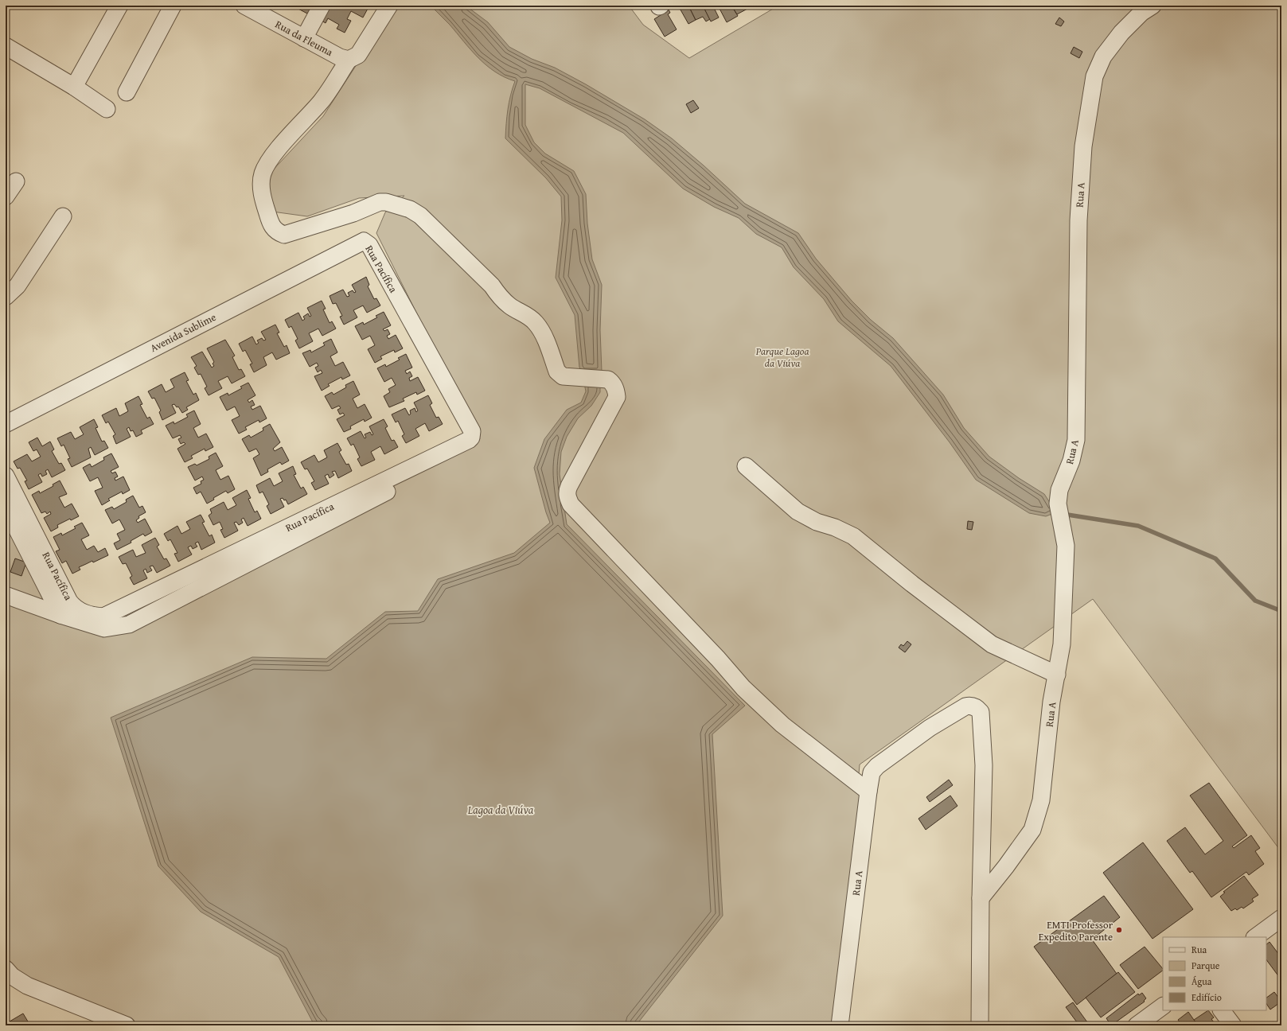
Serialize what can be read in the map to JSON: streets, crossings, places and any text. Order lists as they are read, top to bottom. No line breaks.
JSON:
{"streets":{"street":["Rua da Fleuma","Rua A","Rua Pacífica","Avenida Sublime"]},"crossings":[["Rua Pacífica","Avenida Sublime"]],"water":["Lagoa da Viúva"],"parks":["Parque Lagoa da Viúva"],"places":["EMTI Professor Expedito Parente"],"legend":["Rua","Parque","Água","Edifício"]}
